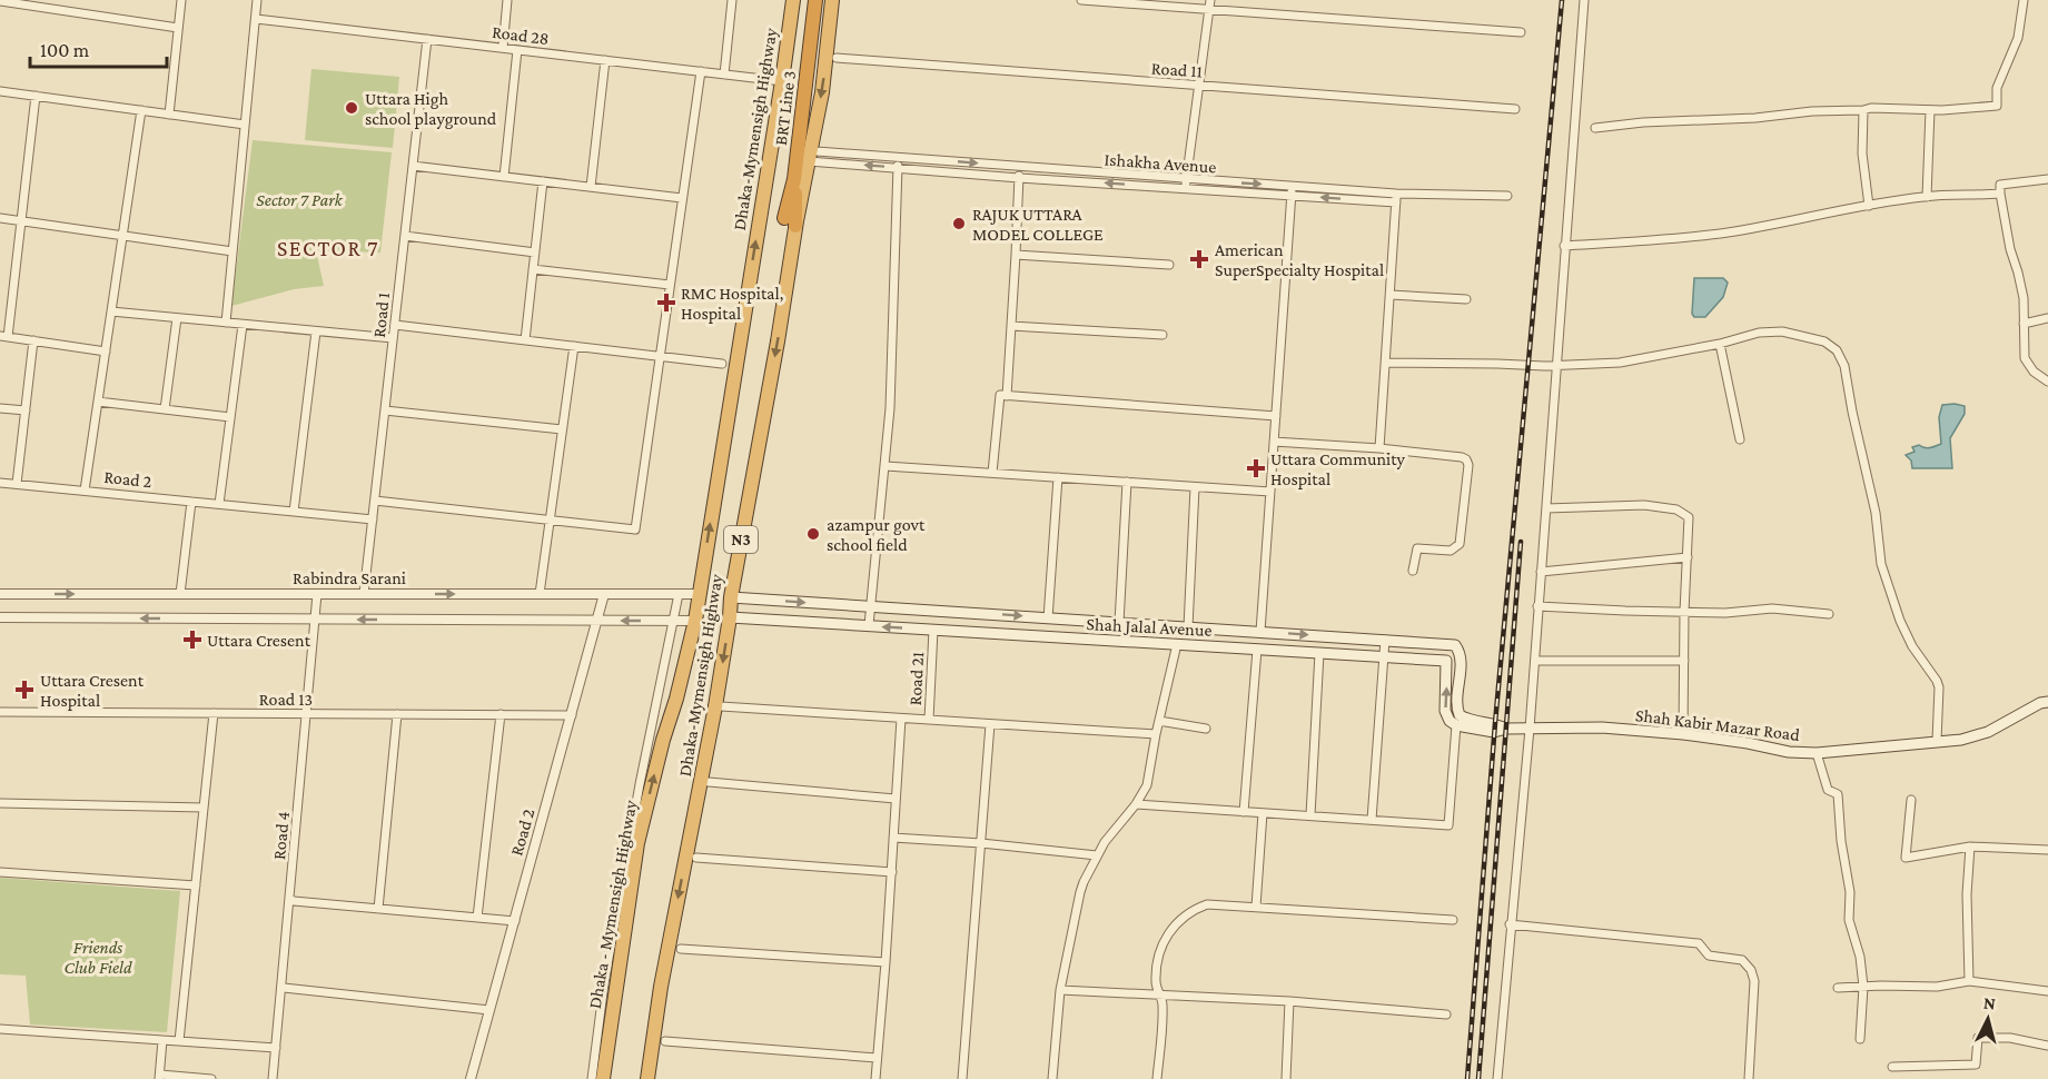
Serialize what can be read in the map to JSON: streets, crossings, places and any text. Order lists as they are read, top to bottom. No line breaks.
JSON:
{"streets":{"highway":["BRT Line 3","Dhaka-Mymensigh Highway","N3","Dhaka - Mymensigh Highway"],"main road":["Shah Jalal Avenue","Shah Kabir Mazar Road"],"street":["Road 28","Road 11","Ishakha Avenue","Road 1","Road 2","Rabindra Sarani","Road 21","Road 13","Road 4"]},"crossings":[["Road 28","Dhaka-Mymensigh Highway"],["Road 28","Road 1"],["BRT Line 3","Dhaka-Mymensigh Highway"],["Dhaka-Mymensigh Highway","Ishakha Avenue"],["Dhaka-Mymensigh Highway","Rabindra Sarani"],["Dhaka-Mymensigh Highway","Shah Jalal Avenue"],["Dhaka-Mymensigh Highway","Dhaka - Mymensigh Highway"],["Road 1","Road 2"],["Road 1","Rabindra Sarani"],["Road 2","Rabindra Sarani"],["Road 2","Road 13"],["Rabindra Sarani","Road 4"],["Shah Jalal Avenue","Road 21"],["Shah Jalal Avenue","Shah Kabir Mazar Road"],["Road 13","Road 4"]],"one_way":["Dhaka - Mymensigh Highway"],"districts":["SECTOR 7"],"parks":["Sector 7 Park","Friends Club Field"],"places":{"other":["Uttara High school playground","RAJUK UTTARA MODEL COLLEGE","azampur govt school field"],"health":["American SuperSpecialty Hospital","RMC Hospital, Hospital","Uttara Community Hospital","Uttara Cresent","Uttara Cresent Hospital"]},"scale_bar":"100 m","north":"top"}
